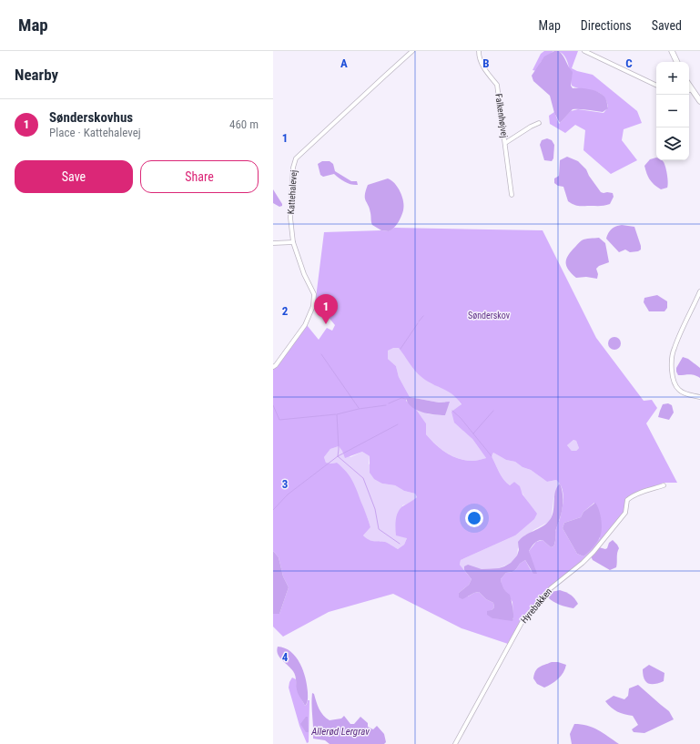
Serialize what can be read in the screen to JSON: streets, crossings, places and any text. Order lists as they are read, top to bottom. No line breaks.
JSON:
{"streets":{"street":["Falkenhøjvej","Kattehalevej","Hyrebakken"]},"water":["Allerød Lergrav"],"parks":["Sønderskov"],"page":{"header":"Map","nav":["Map","Directions","Saved"],"heading":"Nearby","map_buttons":["+","−"],"list":[{"mark":"1","name":"Sønderskovhus","note":"Place · Kattehalevej","value":"460 m"}],"buttons":["Save","Share"],"pins":"1"},"grid":{"columns":["A","B","C"],"rows":["1","2","3","4"]}}
